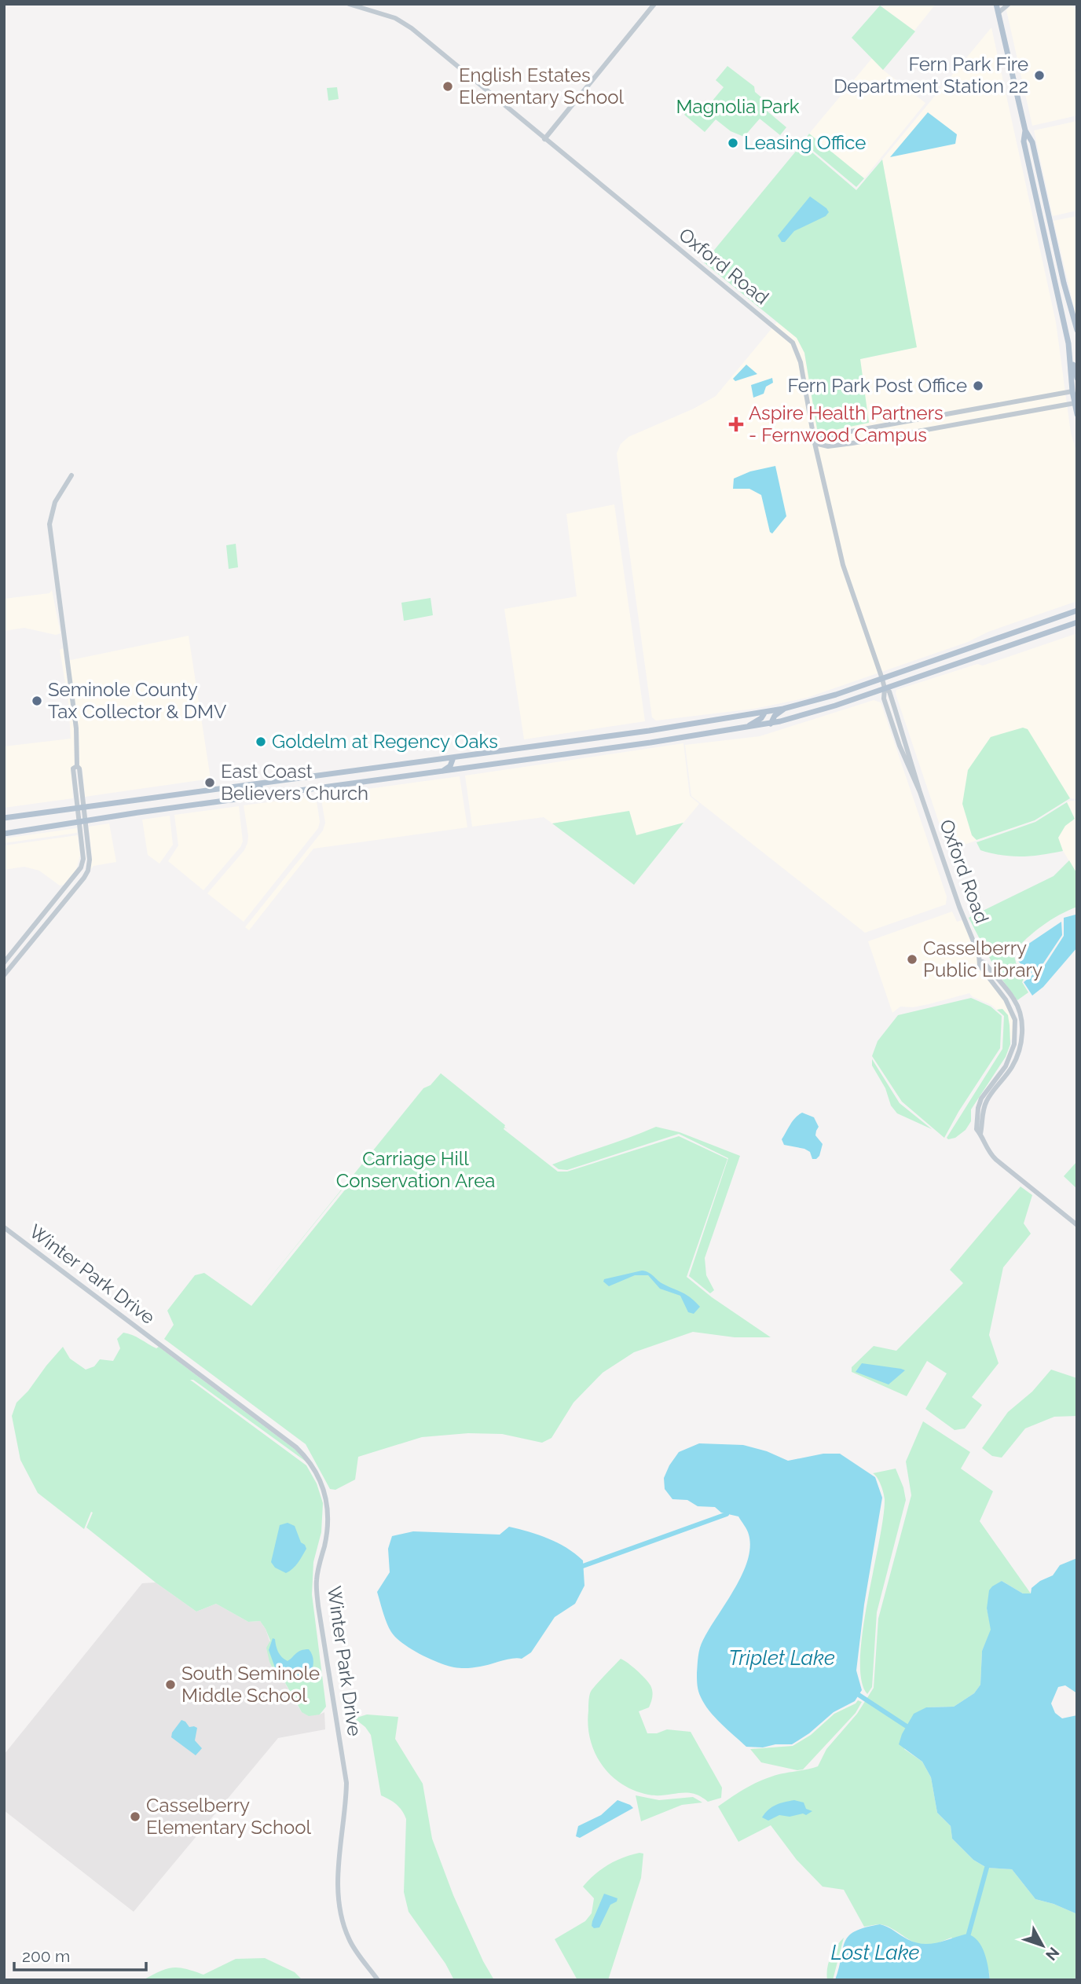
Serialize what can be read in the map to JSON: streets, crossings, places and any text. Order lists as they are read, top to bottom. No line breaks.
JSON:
{"streets":{"street":["Oxford Road","Winter Park Drive"]},"water":["Triplet Lake","Lost Lake"],"parks":["Magnolia Park","Carriage Hill Conservation Area"],"places":{"other":["Fern Park Fire Department Station 22","English Estates Elementary School","Leasing Office","Fern Park Post Office","Seminole County Tax Collector & DMV","Goldelm at Regency Oaks","East Coast Believers Church","Casselberry Public Library","South Seminole Middle School","Casselberry Elementary School"],"health":["Aspire Health Partners - Fernwood Campus"]},"scale_bar":"200 m","north":"bottom right"}
